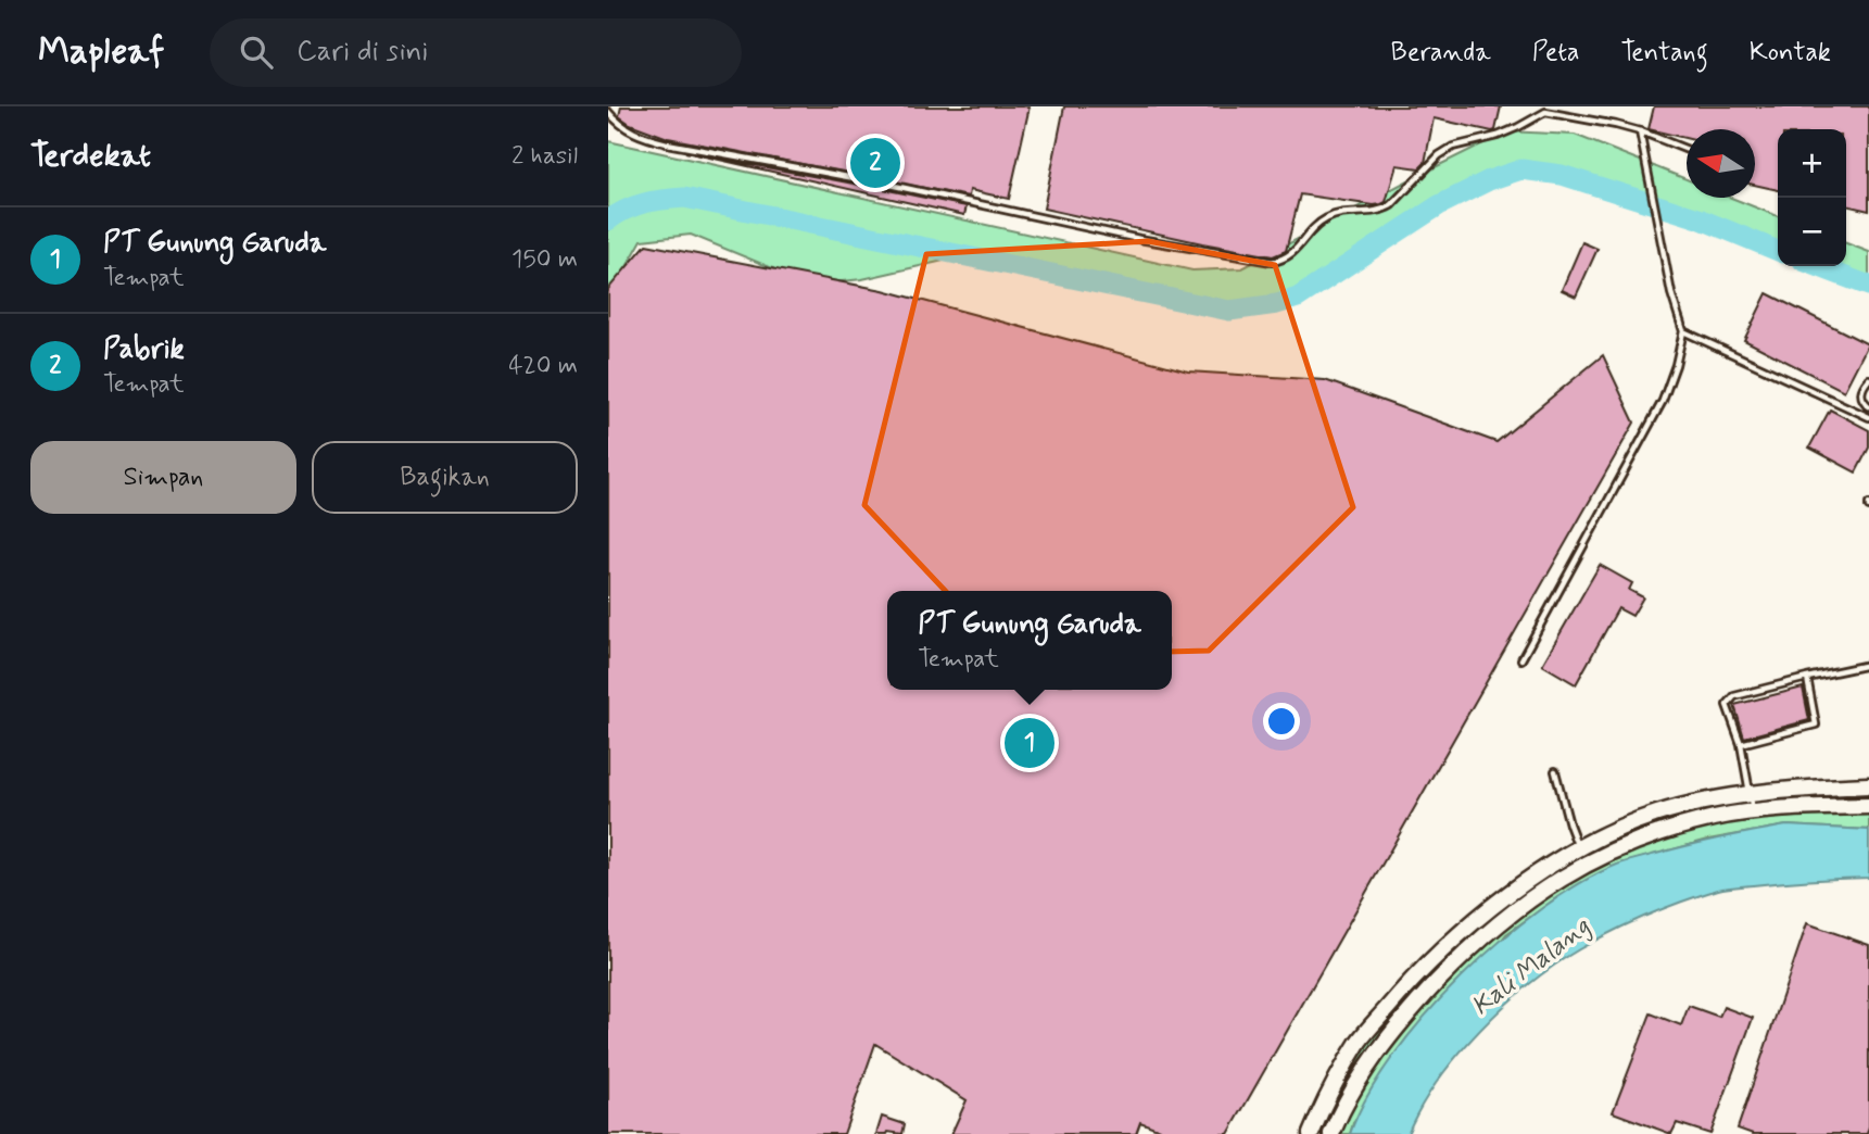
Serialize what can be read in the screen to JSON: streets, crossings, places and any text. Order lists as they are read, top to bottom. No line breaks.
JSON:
{"water":["Kali Malang"],"north":"left","page":{"header":"Mapleaf","search":"Cari di sini","nav":["Beranda","Peta","Tentang","Kontak"],"heading":["Terdekat","2 hasil"],"map_buttons":["+","−"],"pins":["2","1"],"list":[{"mark":"1","name":"PT Gunung Garuda","note":"Tempat","value":"150 m"},{"mark":"2","name":"Pabrik","note":"Tempat","value":"420 m"}],"buttons":["Simpan","Bagikan"],"popup":["PT Gunung Garuda","Tempat"]}}
